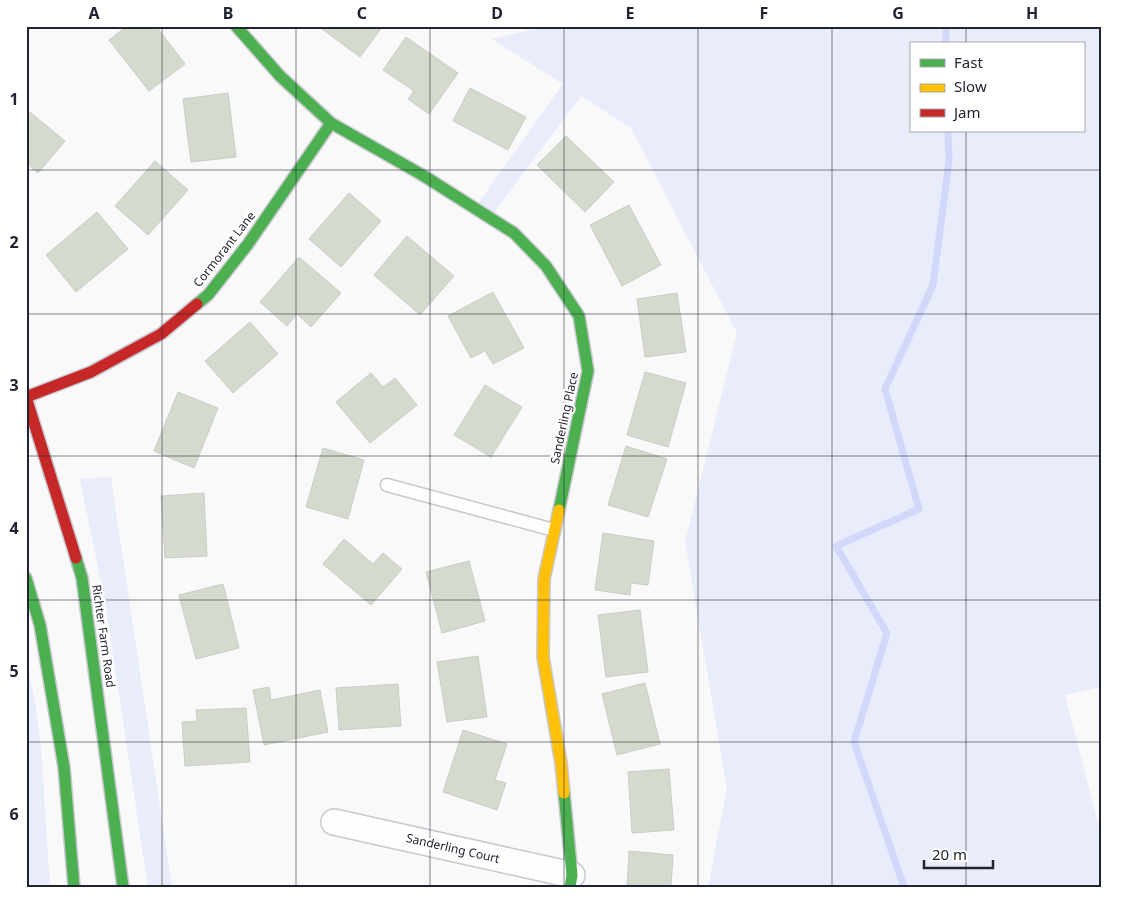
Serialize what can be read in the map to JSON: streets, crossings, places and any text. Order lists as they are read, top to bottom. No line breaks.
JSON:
{"streets":{"street":["Cormorant Lane","Sanderling Place","Richter Farm Road","Sanderling Court"]},"crossings":[["Cormorant Lane","Sanderling Place"],["Cormorant Lane","Richter Farm Road"],["Sanderling Place","Sanderling Court"]],"legend":["Fast","Slow","Jam"],"scale_bar":"20 m","grid":{"columns":["A","B","C","D","E","F","G","H"],"rows":["1","2","3","4","5","6"]}}
